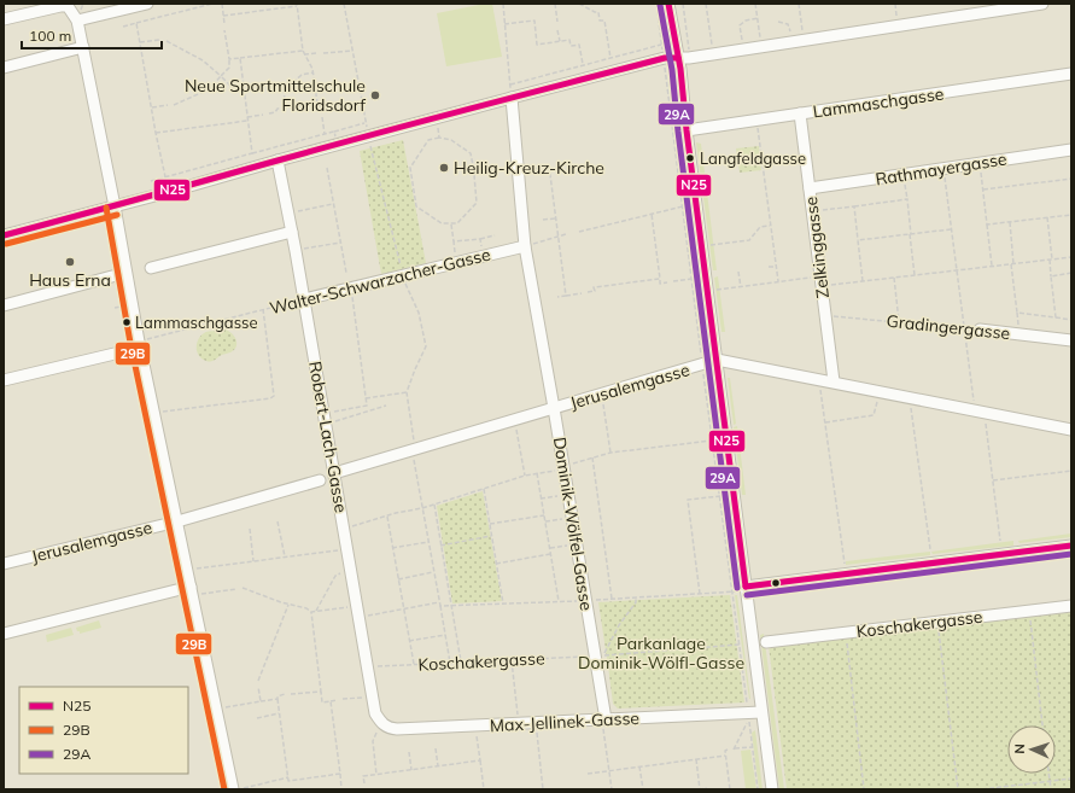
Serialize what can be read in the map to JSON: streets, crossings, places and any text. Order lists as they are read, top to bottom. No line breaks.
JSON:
{"streets":{"street":["Lammaschgasse","Rathmayergasse","Zelkinggasse","Walter-Schwarzacher-Gasse","Gradingergasse","Jerusalemgasse","Robert-Lach-Gasse","Dominik-Wölfel-Gasse","Koschakergasse","Max-Jellinek-Gasse"]},"crossings":[["Lammaschgasse","Zelkinggasse"],["Rathmayergasse","Zelkinggasse"],["Zelkinggasse","Gradingergasse"],["Zelkinggasse","Jerusalemgasse"],["Walter-Schwarzacher-Gasse","Robert-Lach-Gasse"],["Walter-Schwarzacher-Gasse","Dominik-Wölfel-Gasse"],["Jerusalemgasse","Robert-Lach-Gasse"],["Jerusalemgasse","Dominik-Wölfel-Gasse"],["Robert-Lach-Gasse","Koschakergasse"],["Robert-Lach-Gasse","Max-Jellinek-Gasse"],["Dominik-Wölfel-Gasse","Koschakergasse"],["Dominik-Wölfel-Gasse","Max-Jellinek-Gasse"]],"parks":["Parkanlage Dominik-Wölfl-Gasse"],"places":["Neue Sportmittelschule Floridsdorf","Langfeldgasse","Heilig-Kreuz-Kirche","Haus Erna","Lammaschgasse"],"lines":["transit line N25","transit line 29A","transit line 29B"],"legend":["N25","29B","29A"],"scale_bar":"100 m","north":"left"}
